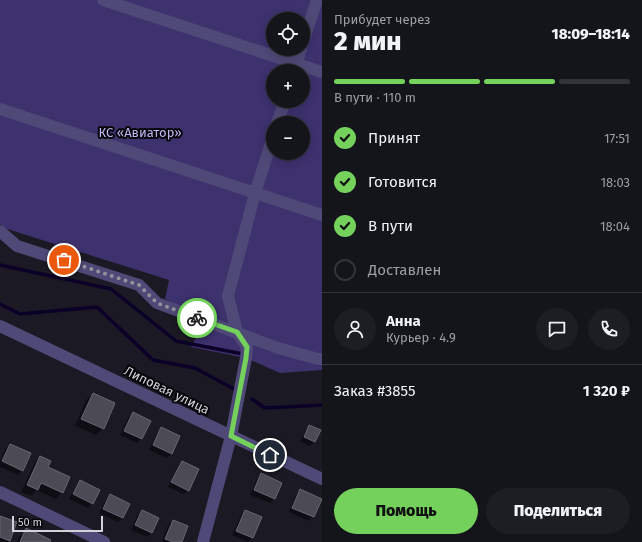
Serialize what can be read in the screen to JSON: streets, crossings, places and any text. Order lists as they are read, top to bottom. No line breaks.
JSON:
{"streets":{"street":["Липовая улица"]},"parks":["КС «Авиатор»"],"scale_bar":"50 m","page":{"heading":["2 мин","Прибудет через","18:09–18:14"],"panel":["Анна","Курьер · 4.9","Заказ #3855","1 320 ₽"],"map_buttons":["+","−"],"bar":"В пути · 110 m","list":[["Принят","17:51"],["Готовится","18:03"],["В пути","18:04"],"Доставлен"],"buttons":["Помощь","Поделиться"],"scale":"50 m"}}
